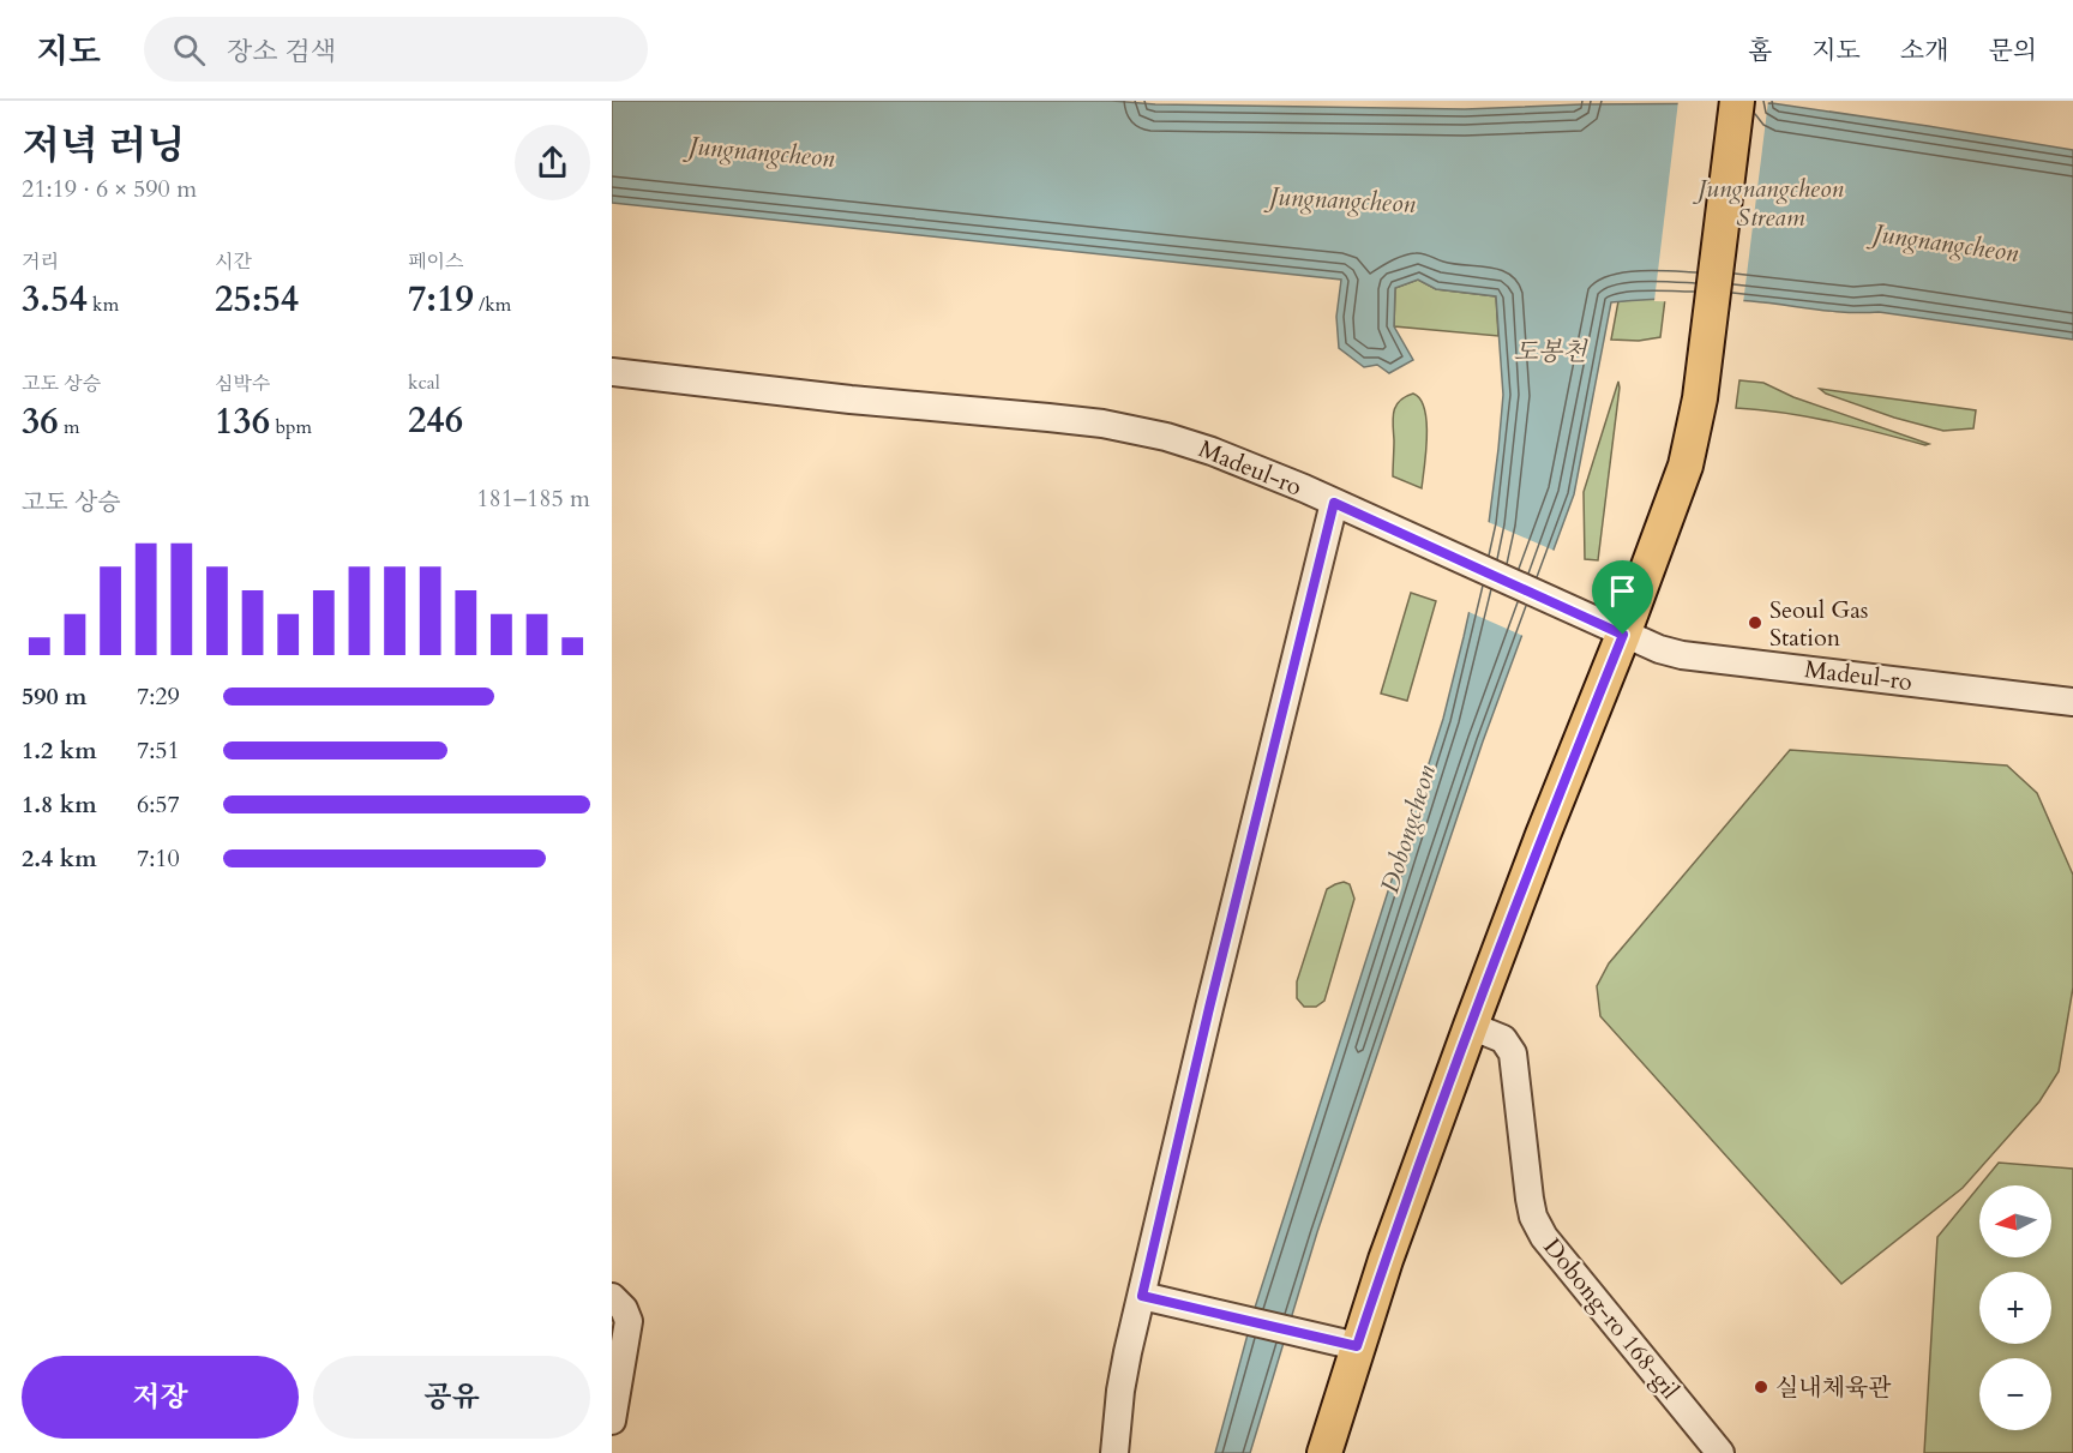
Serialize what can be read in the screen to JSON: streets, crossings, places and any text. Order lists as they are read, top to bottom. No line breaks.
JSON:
{"streets":{"street":["Madeul-ro","Dobong-ro 168-gil"]},"water":["Jungnangcheon","Jungnangcheon Stream","도봉천","Dobongcheon"],"places":["Seoul Gas Station","실내체육관"],"north":"left","page":{"header":"지도","search":"장소 검색","nav":["홈","지도","소개","문의"],"heading":["저녁 러닝","21:19 · 6 × 590 m"],"stats":[["거리","3.54 km"],["시간","25:54"],["페이스","7:19 /km"],["고도 상승","36 m"],["심박수","136 bpm"],["kcal","246"]],"chart":["고도 상승","181–185 m"],"list":[{"name":"590 m","note":"7:29"},{"name":"1.2 km","note":"7:51"},{"name":"1.8 km","note":"6:57"},{"name":"2.4 km","note":"7:10"}],"map_buttons":["+","−"],"buttons":["저장","공유"]}}
